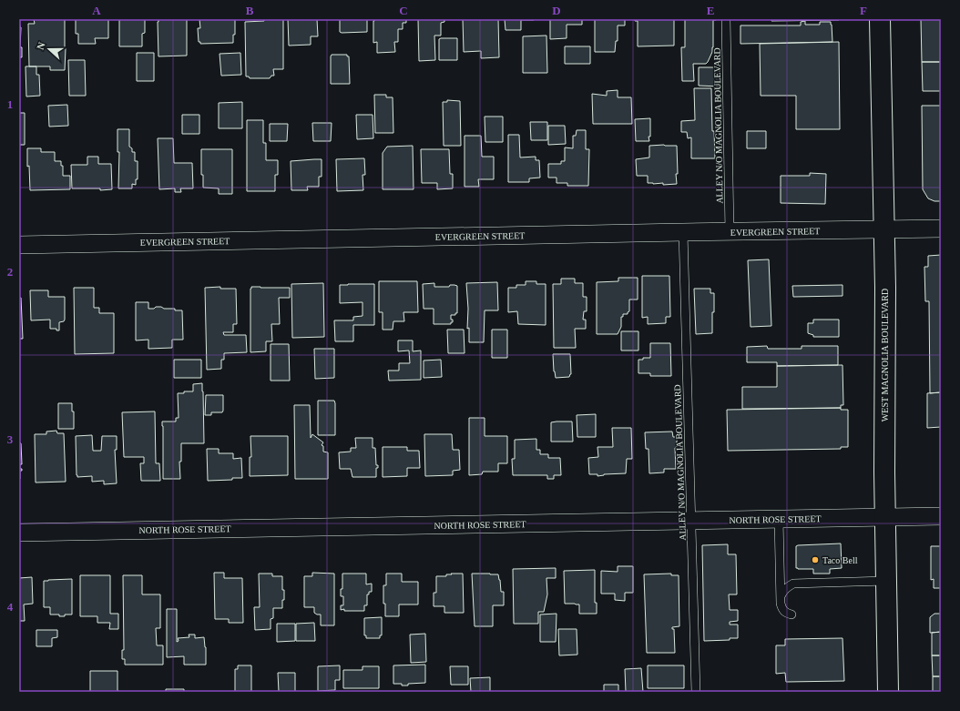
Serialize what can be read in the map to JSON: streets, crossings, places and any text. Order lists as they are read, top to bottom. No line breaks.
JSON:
{"streets":{"main road":["WEST MAGNOLIA BOULEVARD"],"street":["EVERGREEN STREET","NORTH ROSE STREET"],"lane":["ALLEY N/O MAGNOLIA BOULEVARD"]},"crossings":[["ALLEY N/O MAGNOLIA BOULEVARD","EVERGREEN STREET"],["ALLEY N/O MAGNOLIA BOULEVARD","NORTH ROSE STREET"],["EVERGREEN STREET","WEST MAGNOLIA BOULEVARD"],["WEST MAGNOLIA BOULEVARD","NORTH ROSE STREET"]],"places":["Taco Bell"],"north":"left","grid":{"columns":["A","B","C","D","E","F"],"rows":["1","2","3","4"]}}
